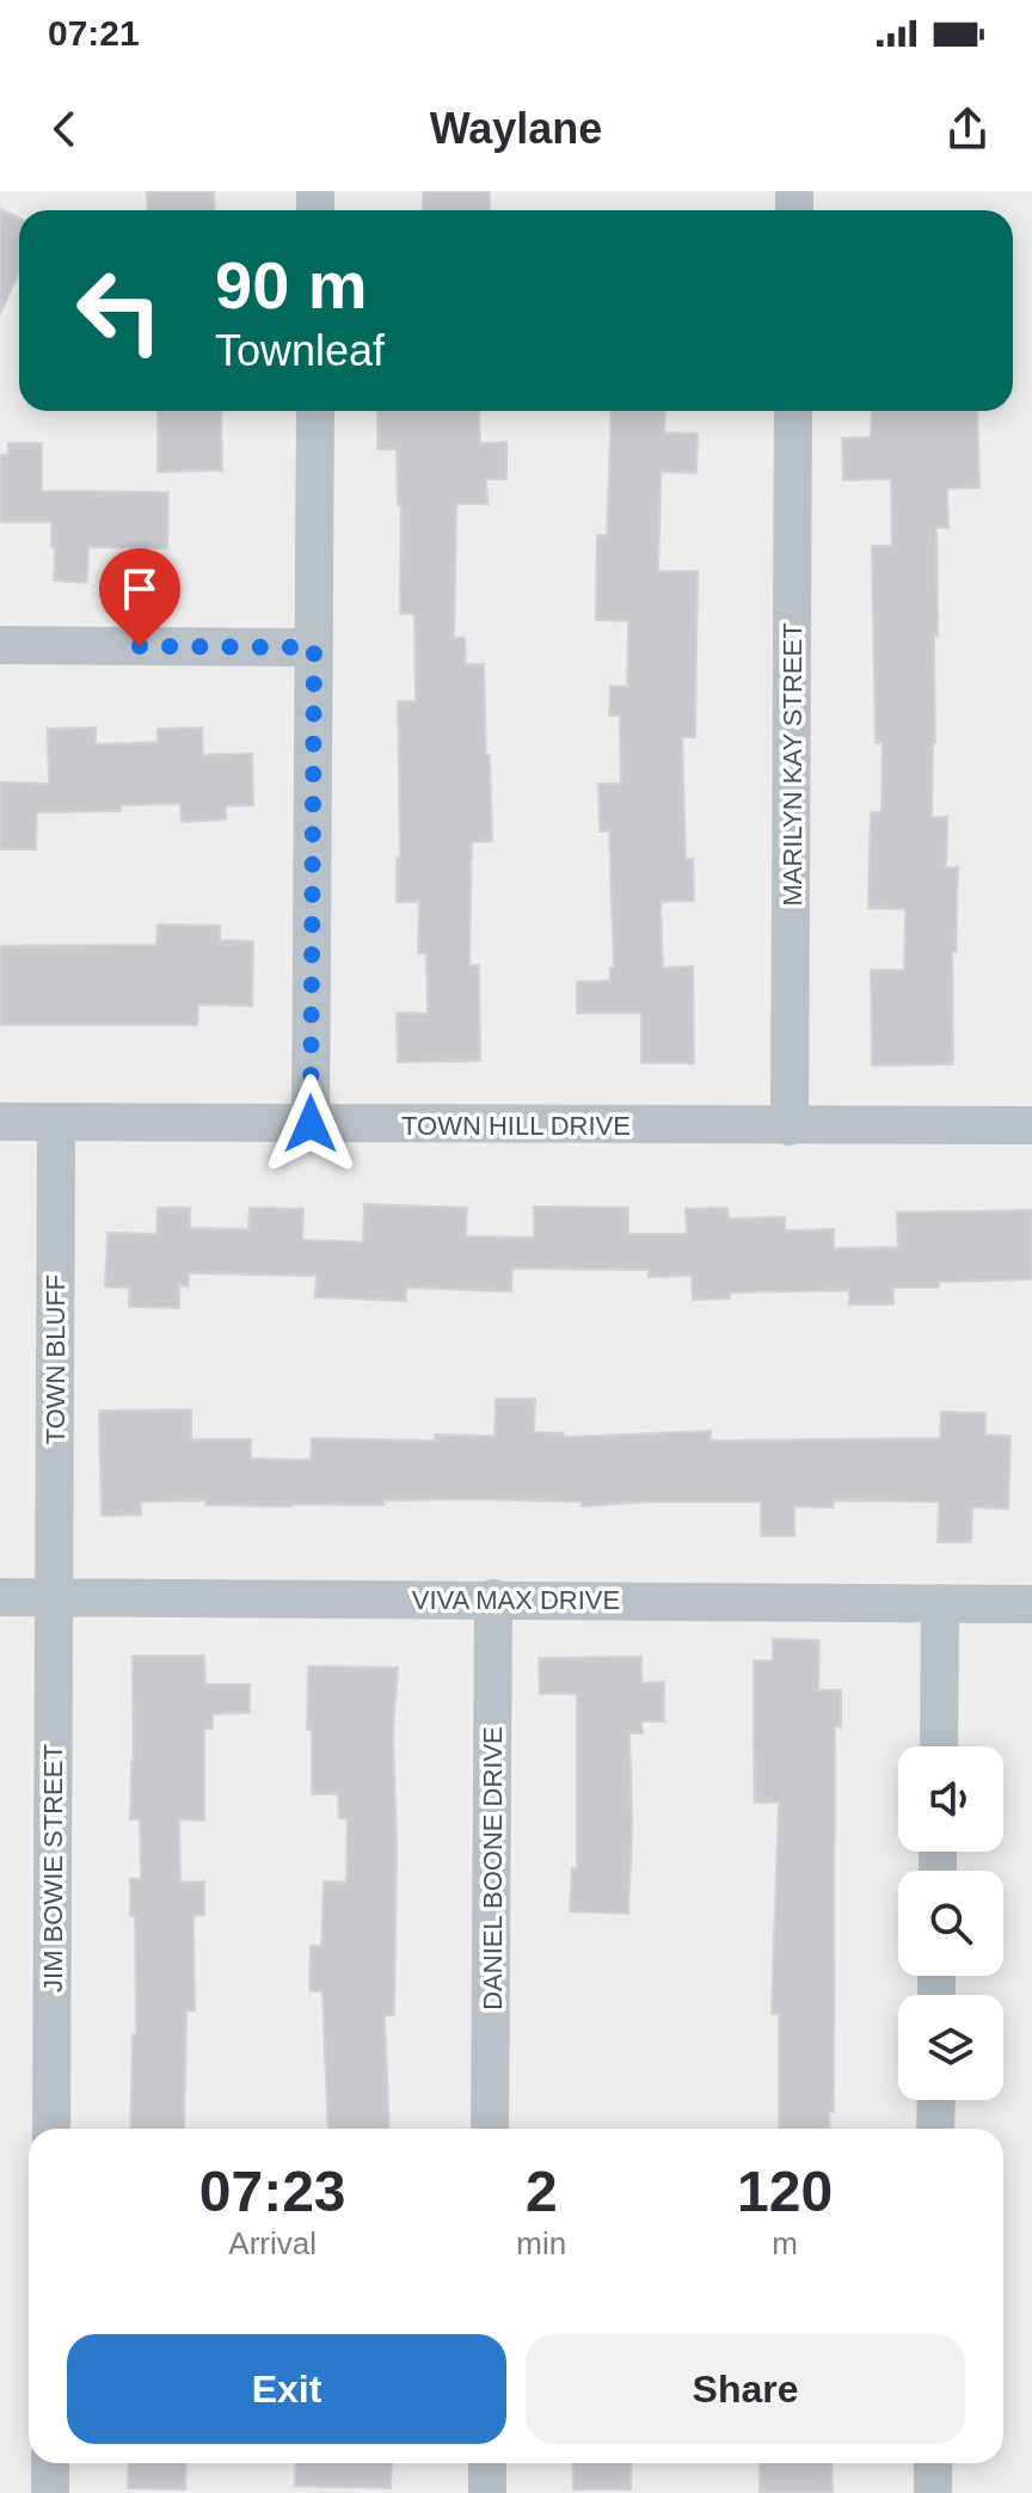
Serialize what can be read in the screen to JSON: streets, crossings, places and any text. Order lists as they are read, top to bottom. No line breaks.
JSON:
{"streets":{"street":["MARILYN KAY STREET","TOWN HILL DRIVE","TOWN BLUFF","VIVA MAX DRIVE","JIM BOWIE STREET","DANIEL BOONE DRIVE"]},"crossings":[["MARILYN KAY STREET","TOWN HILL DRIVE"],["TOWN HILL DRIVE","TOWN BLUFF"],["TOWN BLUFF","VIVA MAX DRIVE"],["TOWN BLUFF","JIM BOWIE STREET"],["VIVA MAX DRIVE","JIM BOWIE STREET"],["VIVA MAX DRIVE","DANIEL BOONE DRIVE"]],"page":{"status":"07:21","header":"Waylane","turn":["90 m","Townleaf"],"eta":["07:23","Arrival","2","min","120","m"],"buttons":["Exit","Share"]}}
